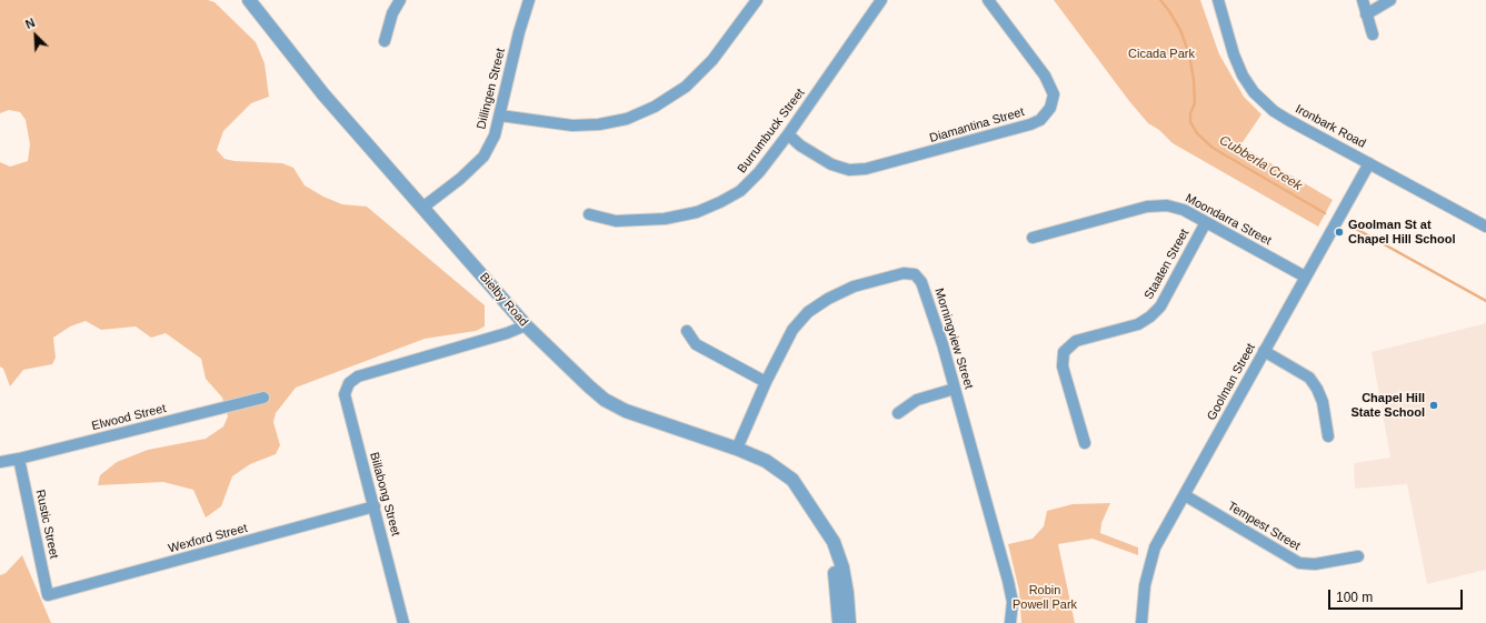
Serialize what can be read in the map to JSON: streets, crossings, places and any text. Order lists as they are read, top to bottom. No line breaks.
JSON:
{"streets":{"street":["Dillingen Street","Diamantina Street","Ironbark Road","Burrumbuck Street","Moondarra Street","Staaten Street","Bielby Road","Morningview Street","Goolman Street","Elwood Street","Billabong Street","Rustic Street","Tempest Street","Wexford Street"]},"crossings":[["Dillingen Street","Bielby Road"],["Diamantina Street","Burrumbuck Street"],["Ironbark Road","Goolman Street"],["Moondarra Street","Staaten Street"],["Moondarra Street","Goolman Street"],["Bielby Road","Morningview Street"],["Bielby Road","Billabong Street"],["Goolman Street","Tempest Street"],["Elwood Street","Rustic Street"],["Billabong Street","Wexford Street"],["Rustic Street","Wexford Street"]],"water":["Cubberla Creek"],"parks":["Cicada Park","Robin Powell Park"],"places":["Goolman St at Chapel Hill School","Chapel Hill State School"],"scale_bar":"100 m","north":"top left"}
